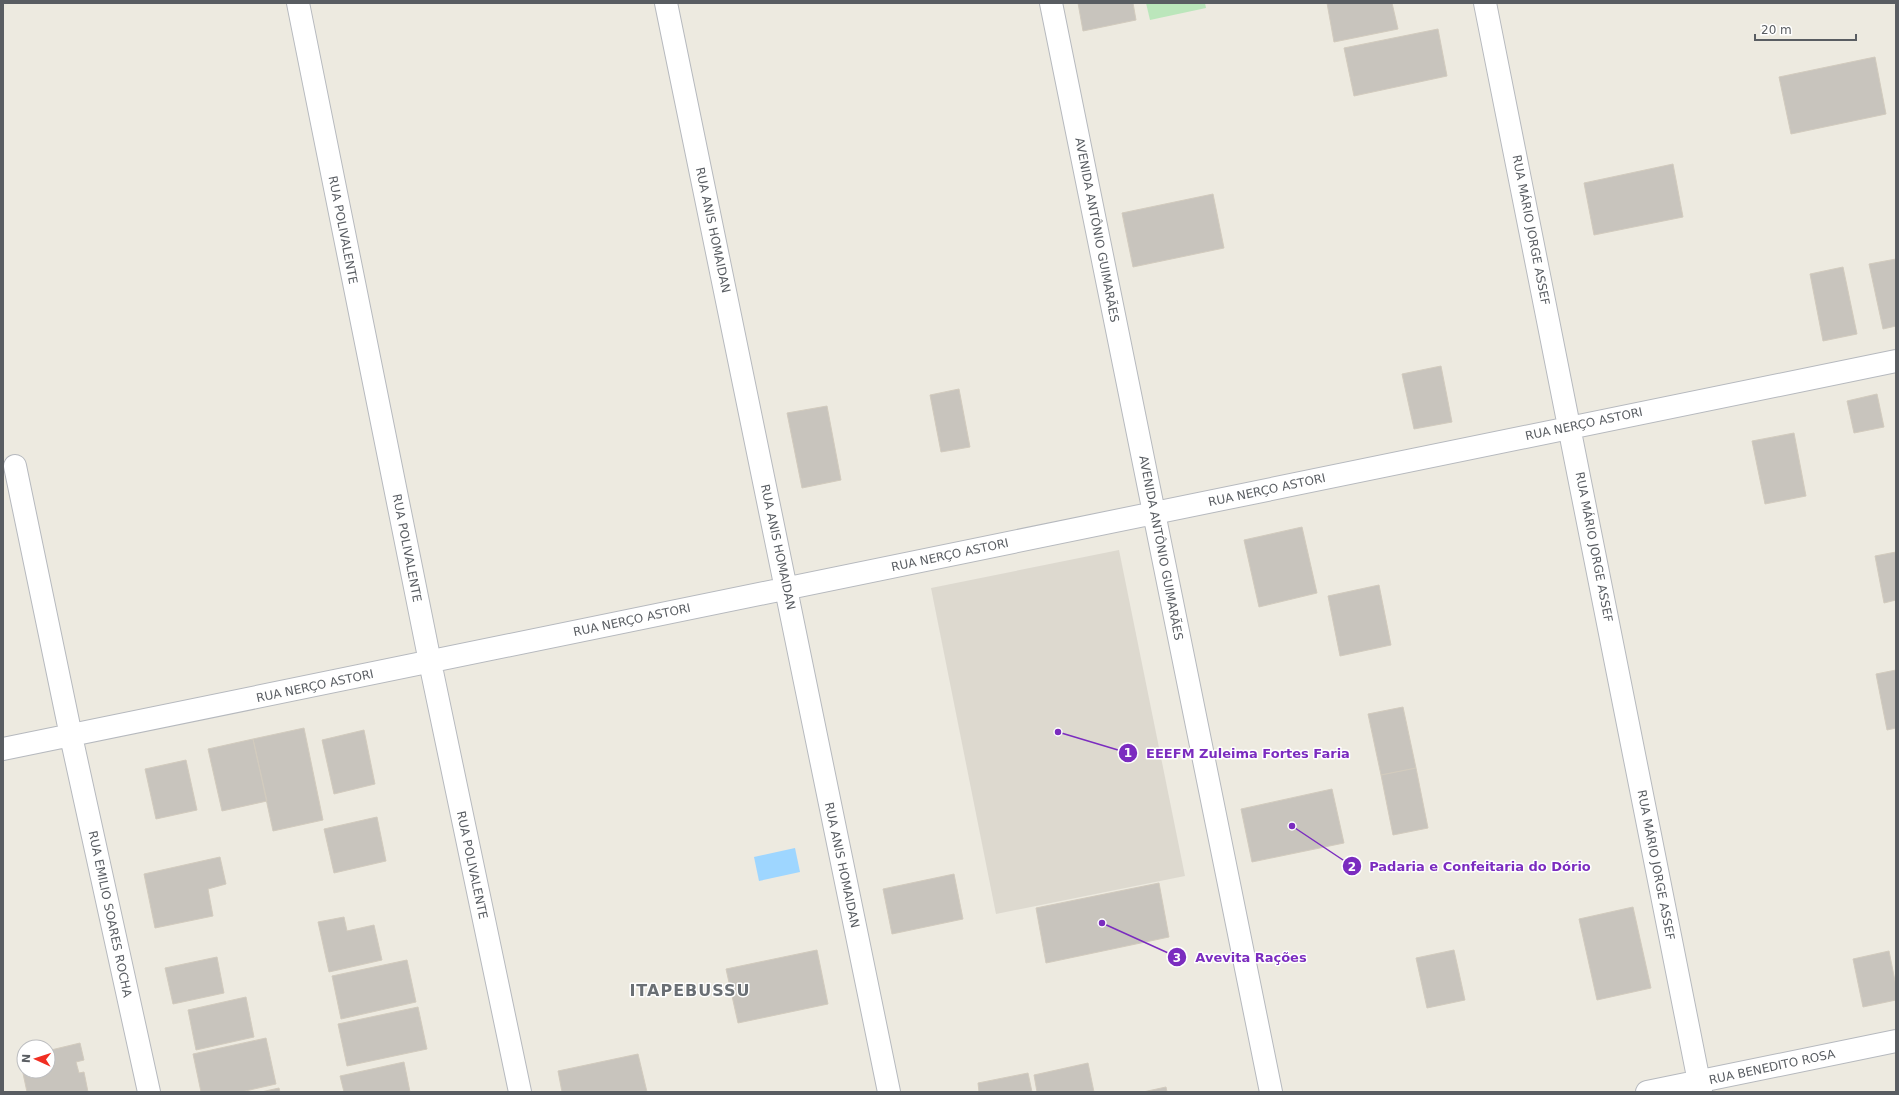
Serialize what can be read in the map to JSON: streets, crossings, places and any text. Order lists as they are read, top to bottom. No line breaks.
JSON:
{"streets":{"street":["RUA POLIVALENTE","RUA ANIS HOMAIDAN","AVENIDA ANTÔNIO GUIMARÃES","RUA MÁRIO JORGE ASSEF","RUA NERÇO ASTORI","RUA EMILIO SOARES ROCHA","RUA BENEDITO ROSA"]},"crossings":[["RUA POLIVALENTE","RUA NERÇO ASTORI"],["RUA ANIS HOMAIDAN","RUA NERÇO ASTORI"],["AVENIDA ANTÔNIO GUIMARÃES","RUA NERÇO ASTORI"],["RUA MÁRIO JORGE ASSEF","RUA NERÇO ASTORI"],["RUA MÁRIO JORGE ASSEF","RUA BENEDITO ROSA"],["RUA NERÇO ASTORI","RUA EMILIO SOARES ROCHA"]],"districts":["ITAPEBUSSU"],"places":["EEEFM Zuleima Fortes Faria","Padaria e Confeitaria do Dório","Avevita Rações"],"scale_bar":"20 m","north":"left"}
